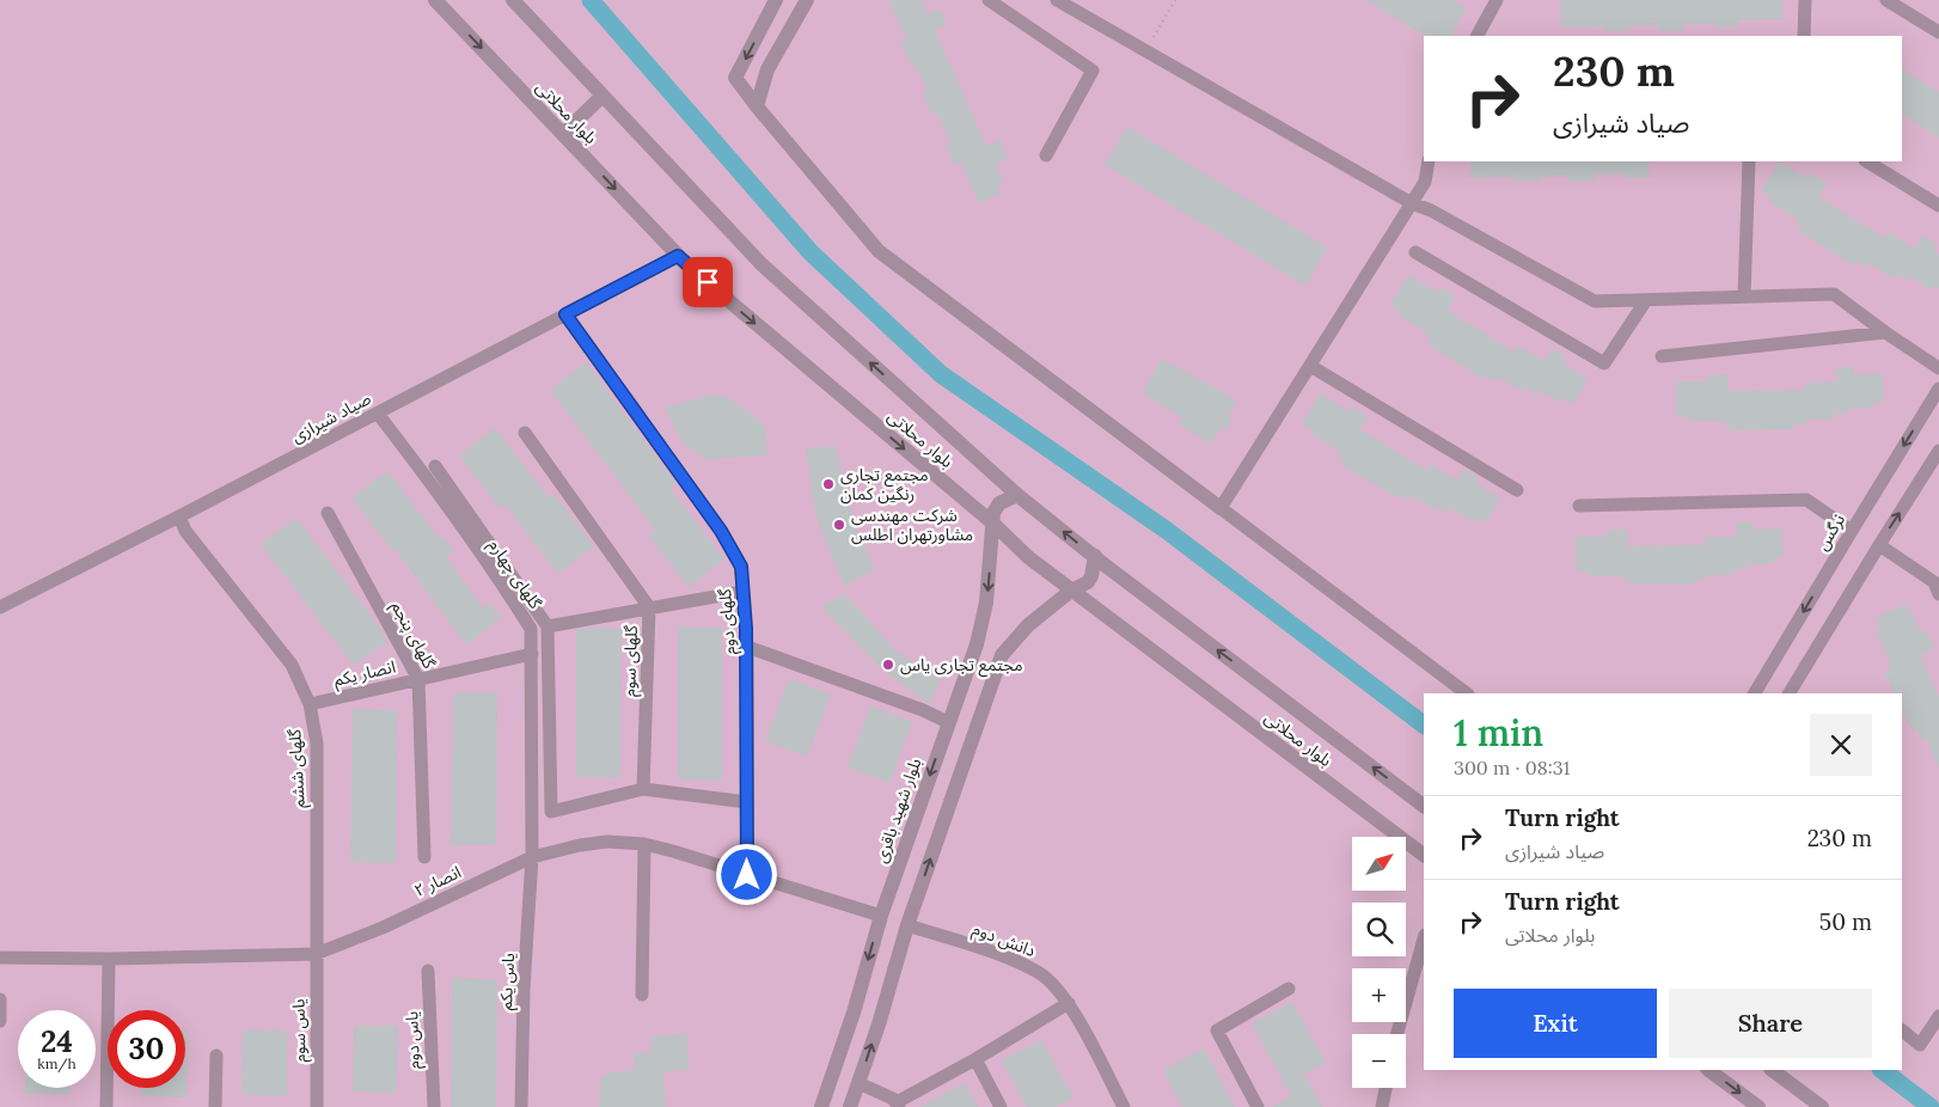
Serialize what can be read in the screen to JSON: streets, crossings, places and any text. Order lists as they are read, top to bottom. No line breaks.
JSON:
{"streets":{"street":["بلوار محلاتی","صیاد شیرازی","نرگس","گلهای چهارم","گلهای دوم","گلهای پنجم","گلهای سوم","انصار یکم","گلهای ششم","بلوار شهید باقری","انصار ۲","دانش دوم","یاس یکم","یاس سوم","یاس دوم"]},"crossings":[["بلوار محلاتی","صیاد شیرازی"],["بلوار محلاتی","بلوار شهید باقری"],["صیاد شیرازی","گلهای چهارم"],["صیاد شیرازی","گلهای دوم"],["صیاد شیرازی","گلهای ششم"],["گلهای چهارم","انصار یکم"],["گلهای چهارم","انصار ۲"],["گلهای چهارم","یاس یکم"],["گلهای دوم","انصار ۲"],["گلهای پنجم","انصار یکم"],["انصار یکم","گلهای ششم"],["گلهای ششم","انصار ۲"],["گلهای ششم","یاس سوم"],["بلوار شهید باقری","انصار ۲"],["انصار ۲","یاس یکم"],["انصار ۲","یاس سوم"]],"places":["مجتمع تجاری رنگین کمان","شرکت مهندسی مشاورتهران اطلس","مجتمع تجاری یاس"],"north":"top right","page":{"turn":["230 m","صیاد شیرازی"],"heading":["1 min","300 m · 08:31"],"list":[{"name":"Turn right","note":"صیاد شیرازی","value":"230 m"},{"name":"Turn right","note":"بلوار محلاتی","value":"50 m"}],"map_buttons":["+","−"],"buttons":["Exit","Share"],"speed":"24 km/h","limit":"30"}}
